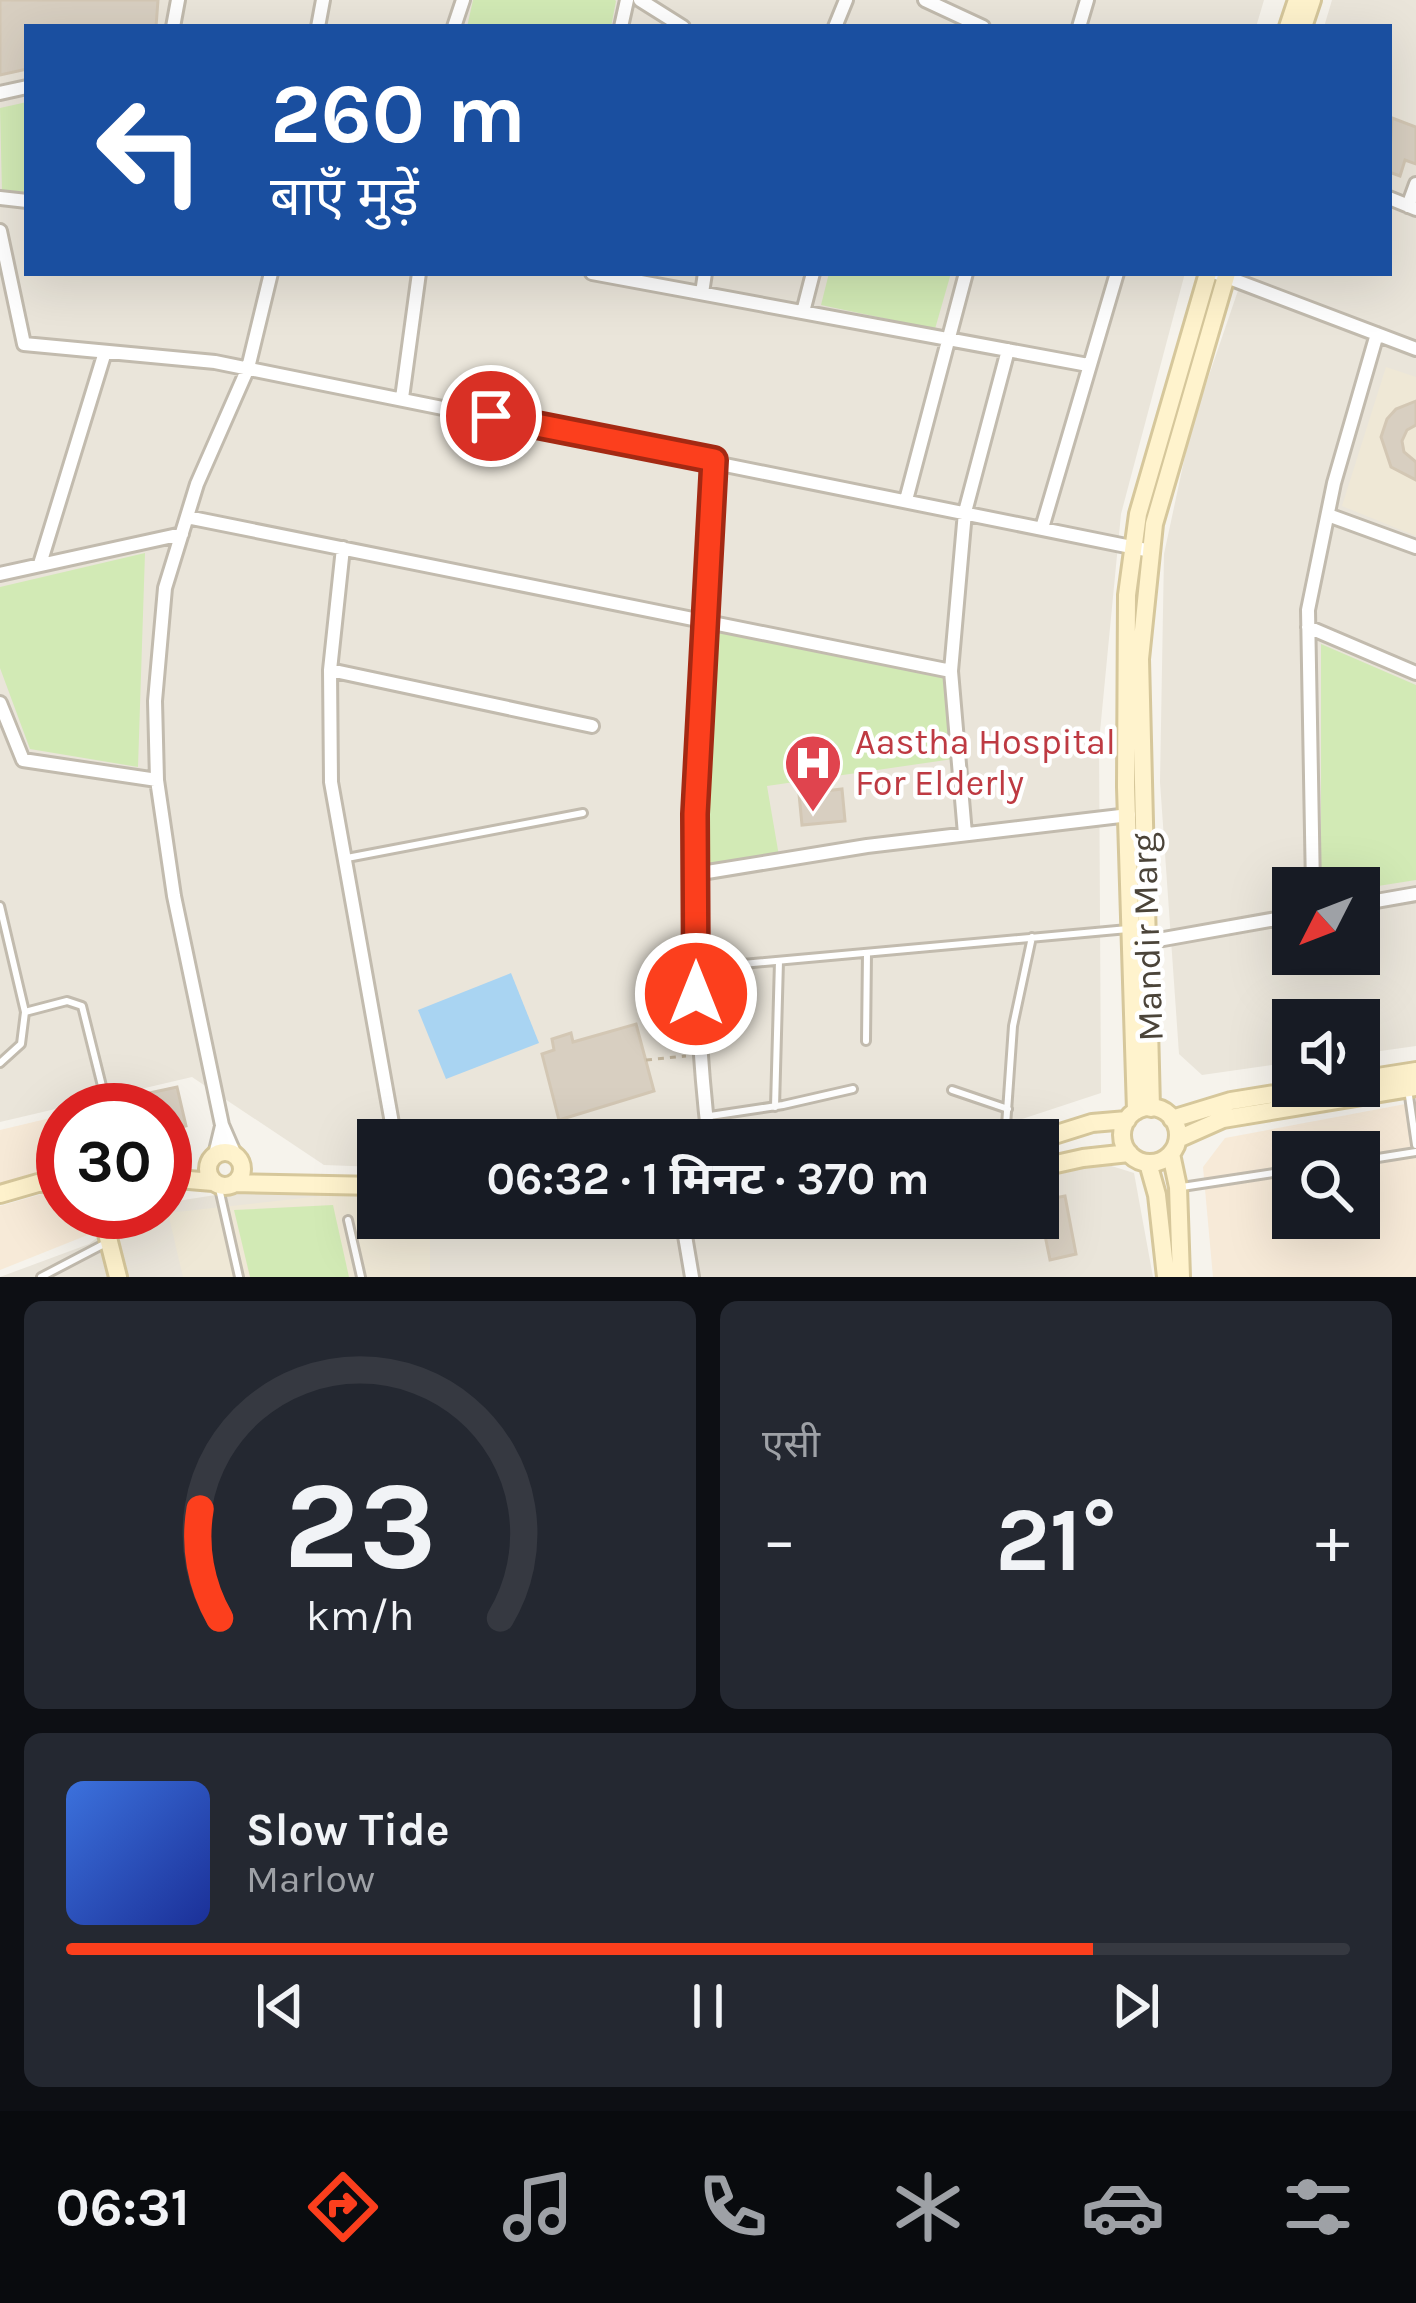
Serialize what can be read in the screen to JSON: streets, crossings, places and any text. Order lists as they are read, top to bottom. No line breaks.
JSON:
{"places":{"hospital":["Aastha Hospital For Elderly"]},"north":"bottom left","page":{"turn":["260 m","बाएँ मुड़ें"],"limit":"30","trip":"06:32 · 1 मिनट · 370 m","tile":"एसी","heat":["−","21°","+"],"song":["Slow Tide","Marlow"],"tabs":"06:31","gauge":["23","km/h"]}}
